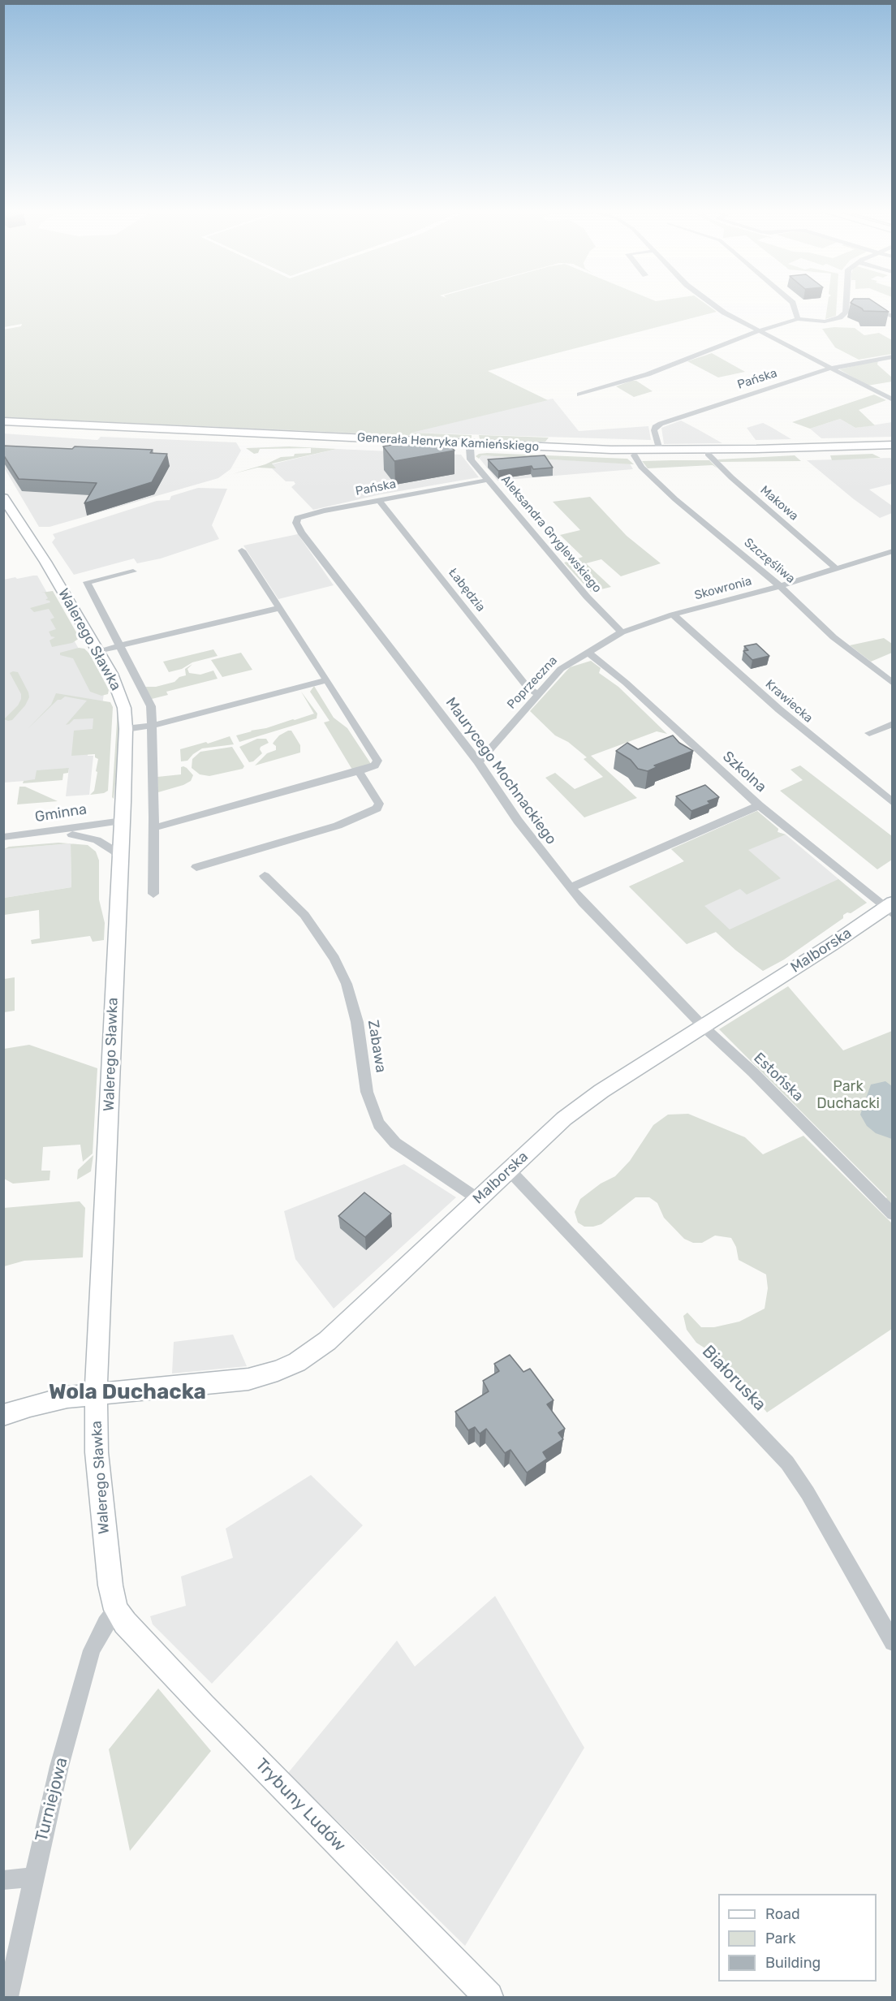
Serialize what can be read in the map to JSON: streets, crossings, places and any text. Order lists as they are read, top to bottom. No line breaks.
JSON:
{"streets":{"main road":["Generała Henryka Kamieńskiego"],"street":["Pańska","Makowa","Aleksandra Gryglewskiego","Szczęśliwa","Skowronia","Łabędzia","Walerego Sławka","Poprzeczna","Krawiecka","Maurycego Mochnackiego","Szkolna","Gminna","Malborska","Zabawa","Estońska","Białoruska","Turniejowa","Trybuny Ludów"]},"crossings":[["Pańska","Generała Henryka Kamieńskiego"],["Pańska","Aleksandra Gryglewskiego"],["Pańska","Łabędzia"],["Pańska","Maurycego Mochnackiego"],["Generała Henryka Kamieńskiego","Makowa"],["Generała Henryka Kamieńskiego","Aleksandra Gryglewskiego"],["Generała Henryka Kamieńskiego","Szczęśliwa"],["Makowa","Skowronia"],["Aleksandra Gryglewskiego","Poprzeczna"],["Szczęśliwa","Skowronia"],["Skowronia","Poprzeczna"],["Skowronia","Krawiecka"],["Łabędzia","Poprzeczna"],["Walerego Sławka","Gminna"],["Walerego Sławka","Malborska"],["Walerego Sławka","Turniejowa"],["Walerego Sławka","Trybuny Ludów"],["Poprzeczna","Maurycego Mochnackiego"],["Poprzeczna","Szkolna"],["Maurycego Mochnackiego","Malborska"],["Maurycego Mochnackiego","Estońska"],["Szkolna","Malborska"],["Malborska","Zabawa"],["Malborska","Estońska"],["Malborska","Białoruska"],["Turniejowa","Trybuny Ludów"]],"districts":["Wola Duchacka"],"parks":["Park Duchacki"],"legend":["Road","Park","Building"]}
